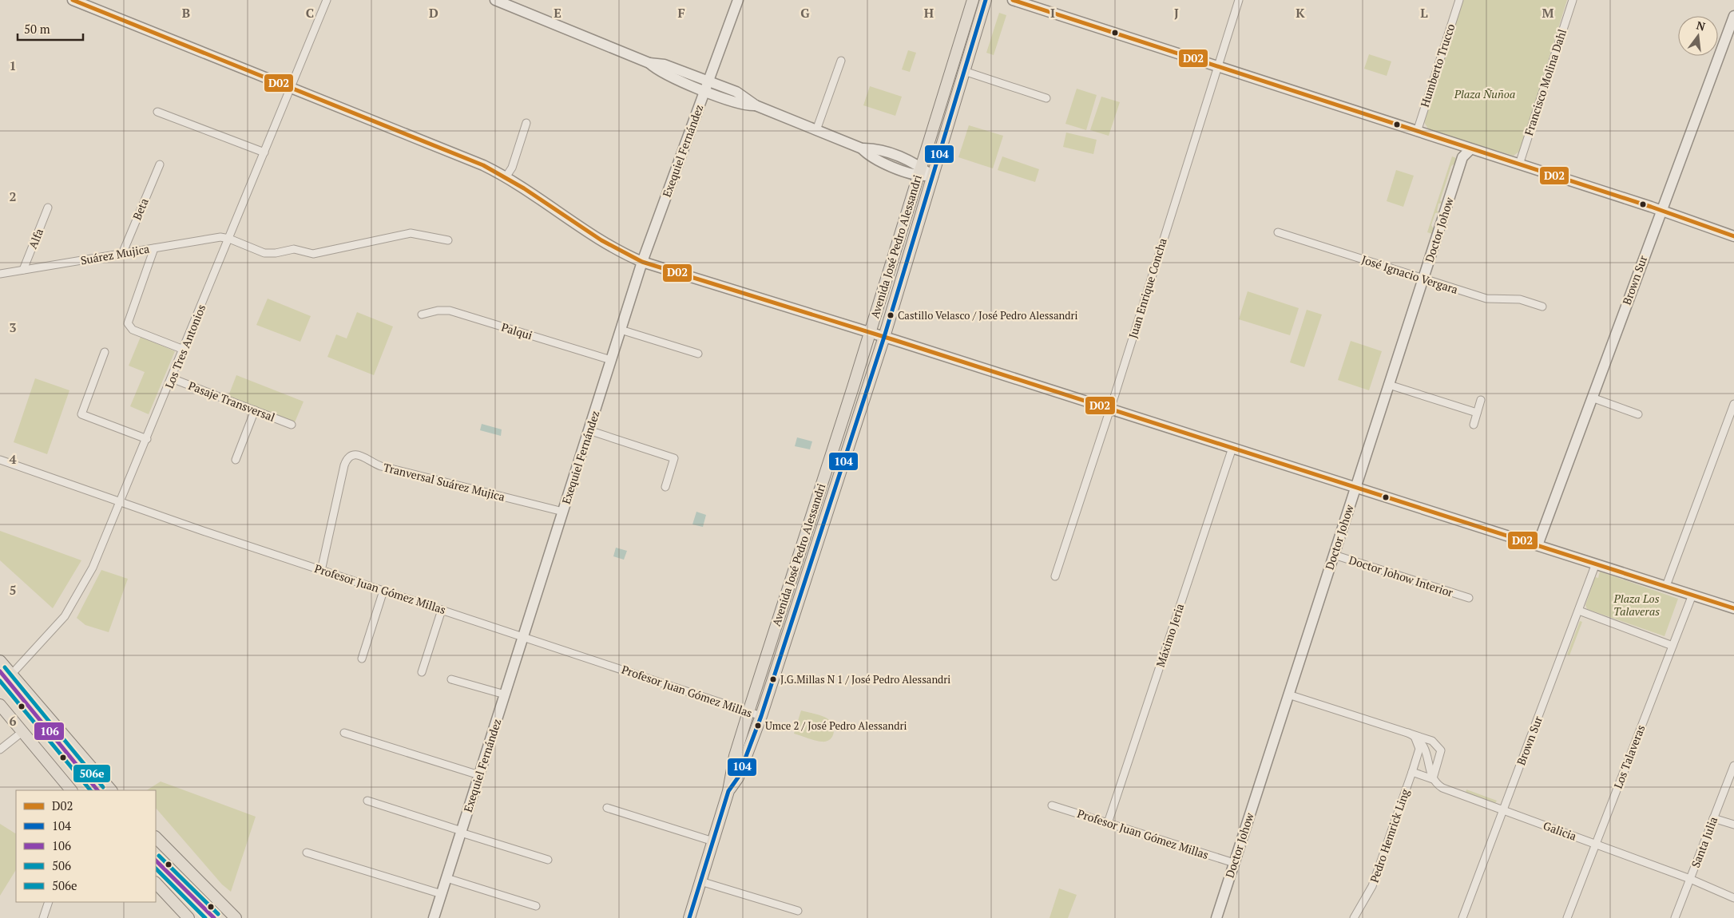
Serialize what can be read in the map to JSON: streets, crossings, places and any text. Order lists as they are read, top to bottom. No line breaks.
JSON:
{"streets":{"main road":["Avenida José Pedro Alessandri"],"street":["Humberto Trucco","Francisco Molina Dahl","Exequiel Fernández","Beta","Doctor Johow","Alfa","Suárez Mujica","José Ignacio Vergara","Brown Sur","Juan Enrique Concha","Palqui","Los Tres Antonios","Pasaje Transversal","Tranversal Suárez Mujica","Doctor Johow Interior","Profesor Juan Gómez Millas","Máximo Jeria","Los Talaveras","Galicia","Pedro Hemrick Ling","Santa Julia"]},"crossings":[["Exequiel Fernández","Palqui"],["Exequiel Fernández","Tranversal Suárez Mujica"],["Exequiel Fernández","Profesor Juan Gómez Millas"],["Beta","Suárez Mujica"],["Doctor Johow","José Ignacio Vergara"],["Doctor Johow","Doctor Johow Interior"],["Doctor Johow","Profesor Juan Gómez Millas"],["Alfa","Suárez Mujica"],["Avenida José Pedro Alessandri","Profesor Juan Gómez Millas"],["Suárez Mujica","Los Tres Antonios"],["Brown Sur","Galicia"],["Los Tres Antonios","Pasaje Transversal"],["Los Tres Antonios","Profesor Juan Gómez Millas"],["Tranversal Suárez Mujica","Profesor Juan Gómez Millas"],["Profesor Juan Gómez Millas","Máximo Jeria"],["Los Talaveras","Galicia"],["Galicia","Pedro Hemrick Ling"],["Galicia","Santa Julia"]],"parks":["Plaza Ñuñoa","Plaza Los Talaveras"],"places":["Castillo Velasco / José Pedro Alessandri","J.G.Millas N 1 / José Pedro Alessandri","Umce 2 / José Pedro Alessandri"],"lines":["transit line D02","transit line 104","transit line 506e","transit line 106","transit line 506"],"legend":["D02","104","106","506","506e"],"scale_bar":"50 m","north":"top","grid":{"columns":["B","C","D","E","F","G","H","I","J","K","L","M"],"rows":["1","2","3","4","5","6"]}}
